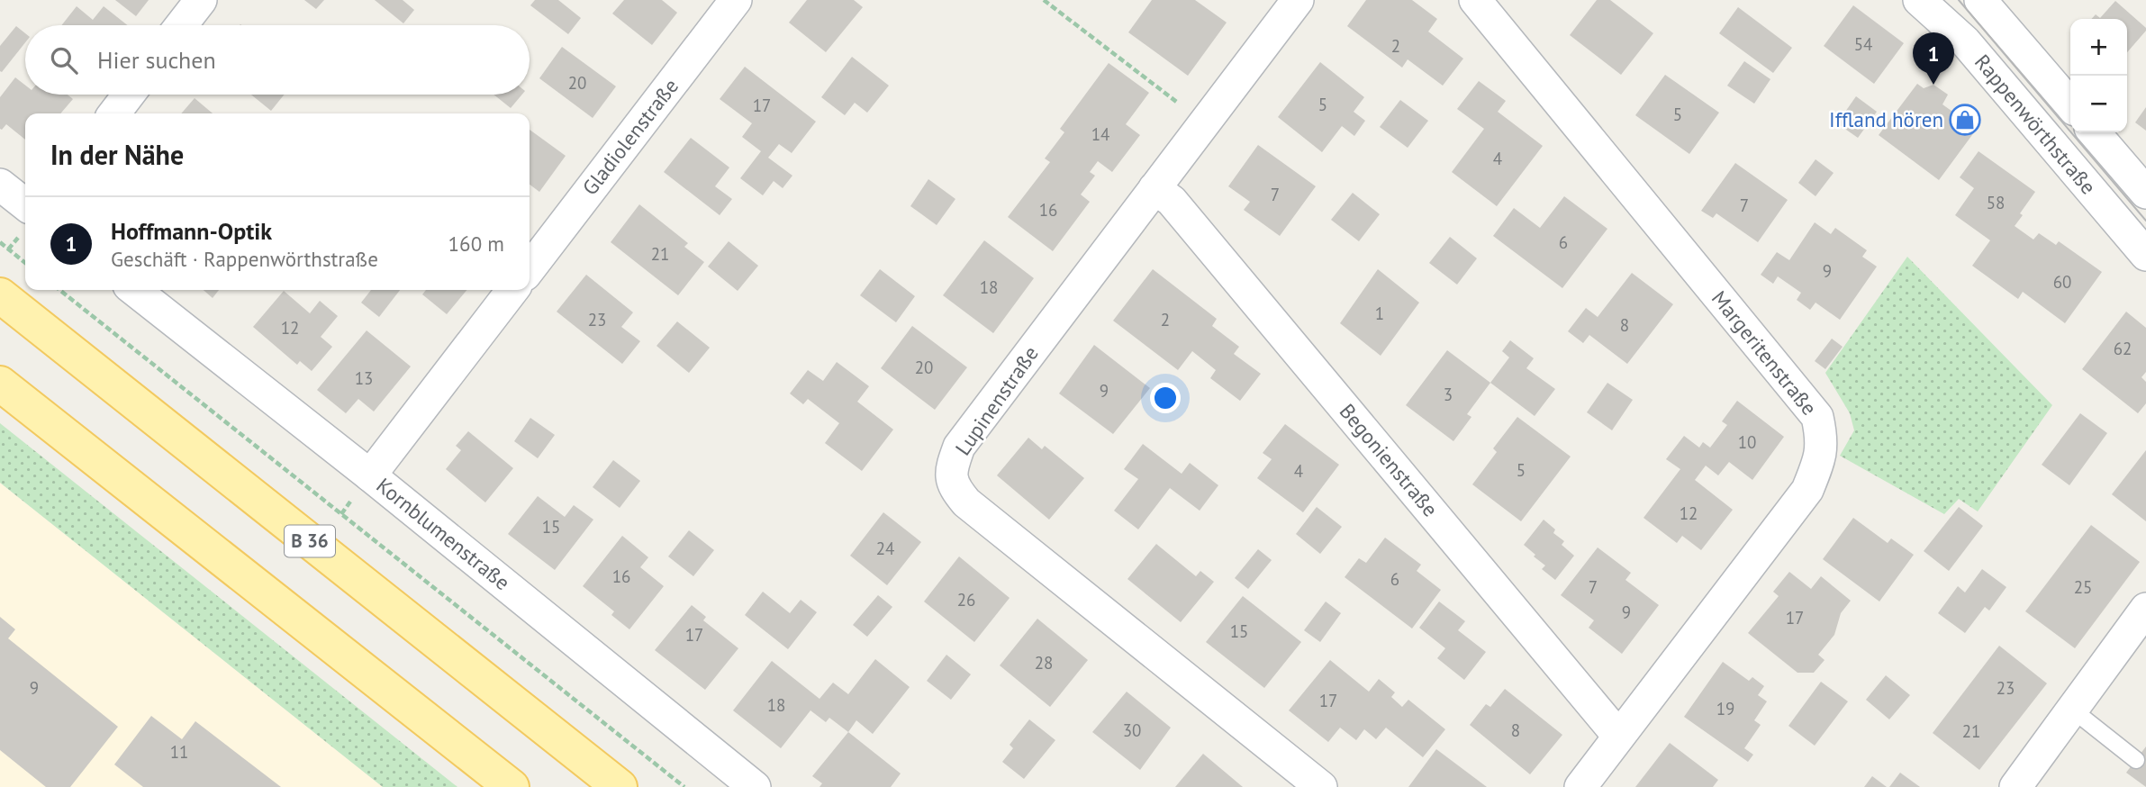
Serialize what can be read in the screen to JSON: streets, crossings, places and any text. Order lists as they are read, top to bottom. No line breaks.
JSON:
{"streets":{"main road":["B 36"],"street":["Rappenwörthstraße","Gladiolenstraße","Margeritenstraße","Lupinenstraße","Begonienstraße","Kornblumenstraße"]},"crossings":[["Margeritenstraße","Begonienstraße"],["Lupinenstraße","Begonienstraße"]],"places":{"shop":["Iffland hören"]},"house_numbers":["54","2","20","5","17","5","14","4","7","58","7","16","6","21","9","60","18","1","23","2","8","12","62","20","13","9","3","10","5","4","12","15","24","16","6","7","25","26","9","17","15","17","28","9","23","17","18","19","30","8","21","11"],"page":{"map_buttons":["+","−"],"search":"Hier suchen","pins":"1","heading":"In der Nähe","list":[{"mark":"1","name":"Hoffmann-Optik","note":"Geschäft · Rappenwörthstraße","value":"160 m"}]}}
